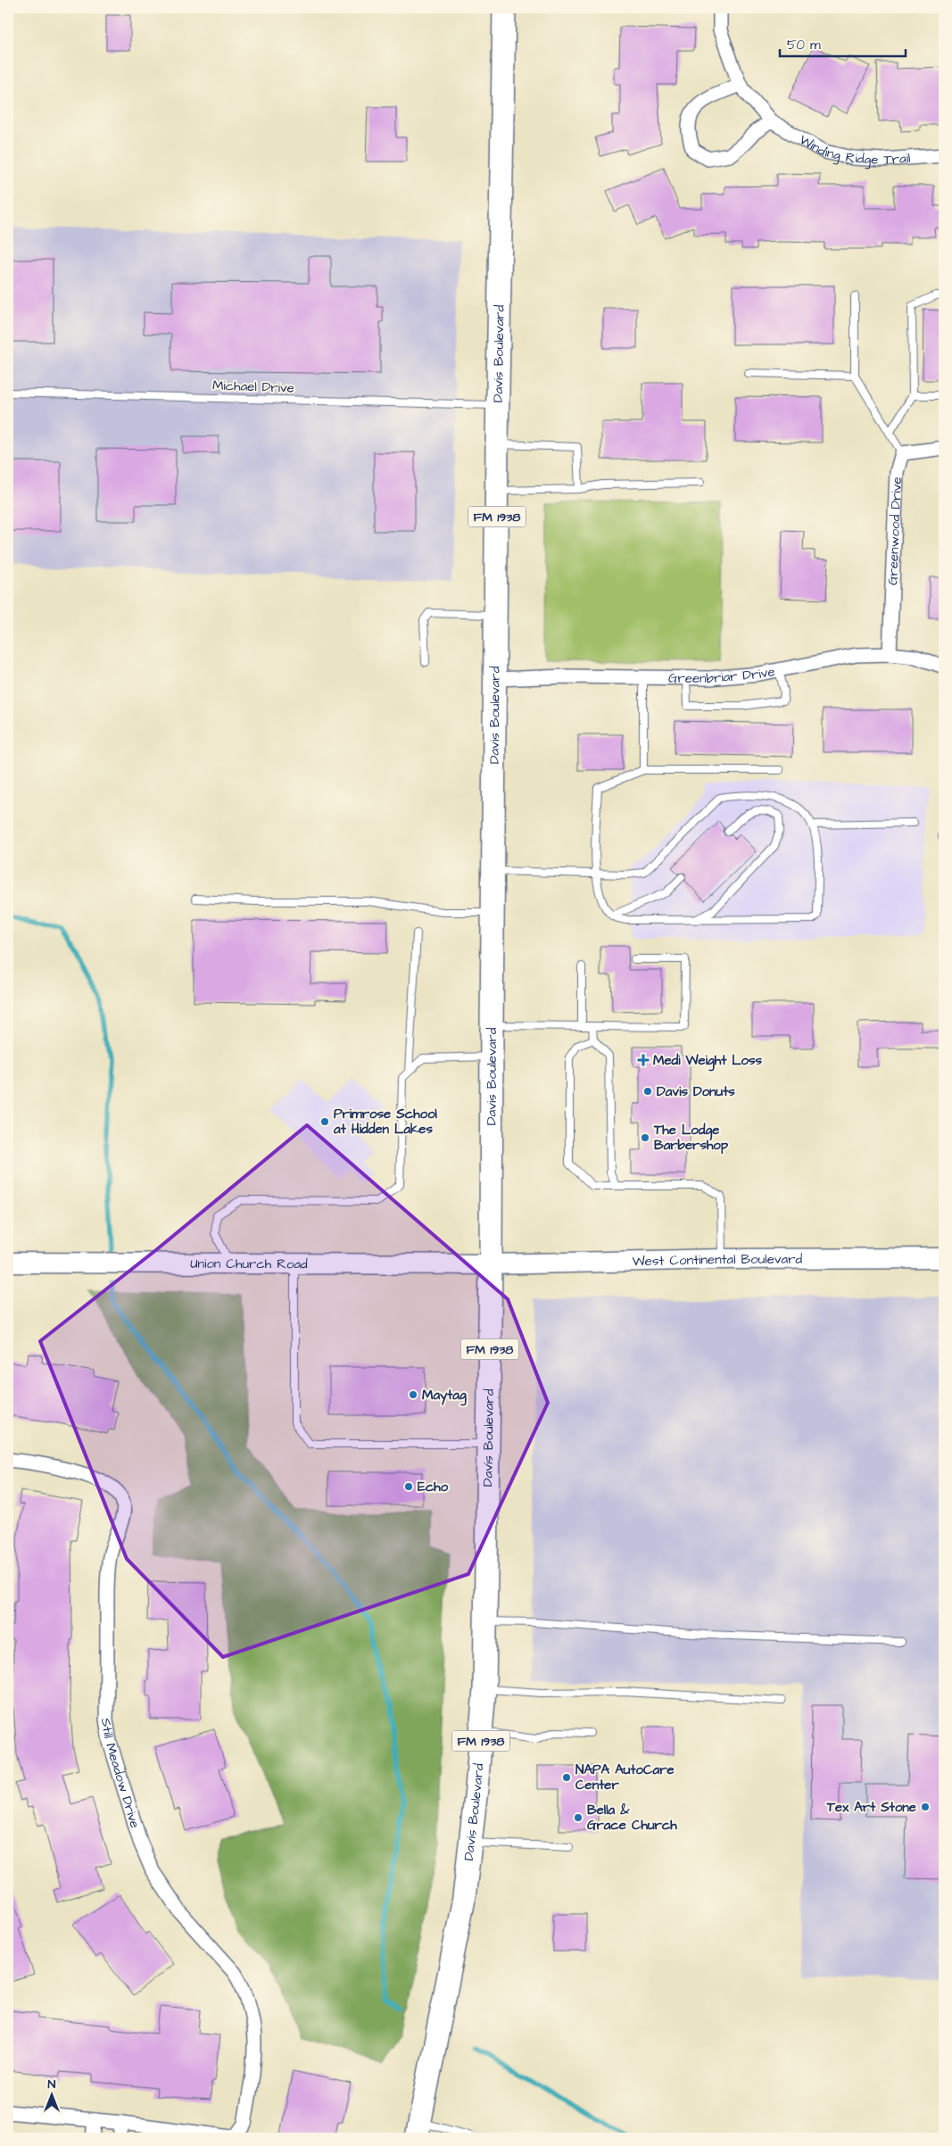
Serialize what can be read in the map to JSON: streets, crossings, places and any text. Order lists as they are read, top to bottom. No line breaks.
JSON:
{"streets":{"main road":["Davis Boulevard","FM 1938"],"street":["Winding Ridge Trail","Greenwood Drive","Greenbriar Drive","West Continental Boulevard","Union Church Road","Still Meadow Drive"],"lane":["Michael Drive"]},"crossings":[["Davis Boulevard","Michael Drive"],["Davis Boulevard","Greenbriar Drive"],["Davis Boulevard","West Continental Boulevard"],["Davis Boulevard","Union Church Road"],["Greenwood Drive","Greenbriar Drive"],["West Continental Boulevard","Union Church Road"]],"places":{"health":["Medi Weight Loss"],"other":["Davis Donuts","Primrose School at Hidden Lakes","The Lodge Barbershop","Maytag","Echo","NAPA AutoCare Center","Tex Art Stone","Bella & Grace Church"]},"scale_bar":"50 m","north":"top"}
